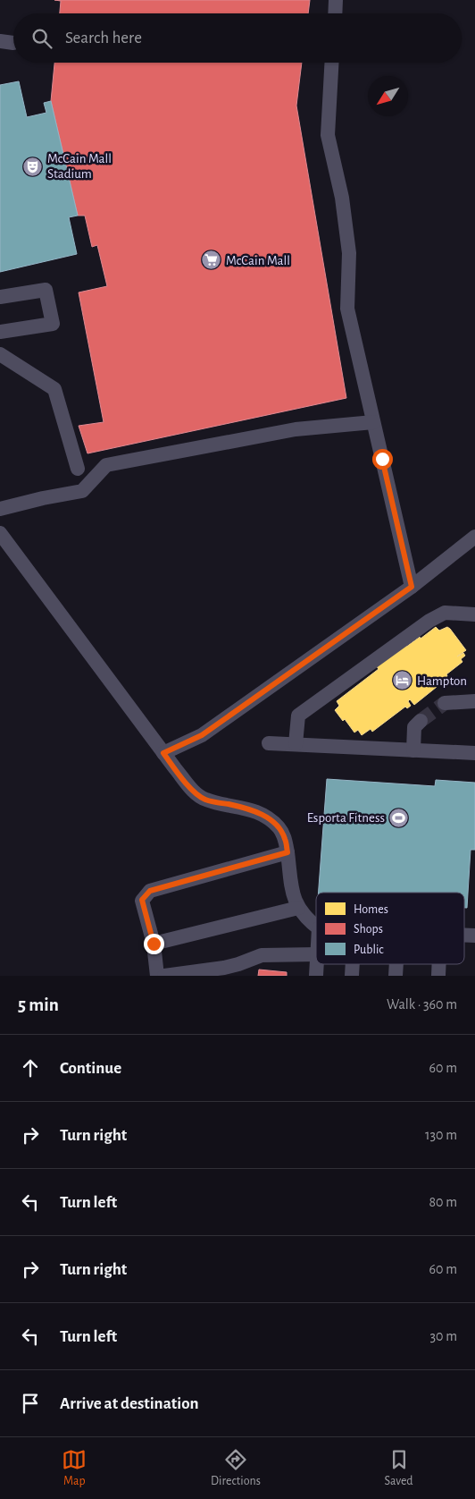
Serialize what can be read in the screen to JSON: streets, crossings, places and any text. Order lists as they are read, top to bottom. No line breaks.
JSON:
{"places":{"theatre":["McCain Mall Stadium"],"supermarket":["McCain Mall"],"hotel":["Hampton"],"sports":["Esporta Fitness"]},"legend":["Homes","Shops","Public"],"north":"bottom left","page":{"search":"Search here","heading":["5 min","Walk · 360 m"],"list":[["Continue","60 m"],["Turn right","130 m"],["Turn left","80 m"],["Turn right","60 m"],["Turn left","30 m"],"Arrive at destination"],"nav":["Map","Directions","Saved"]}}
